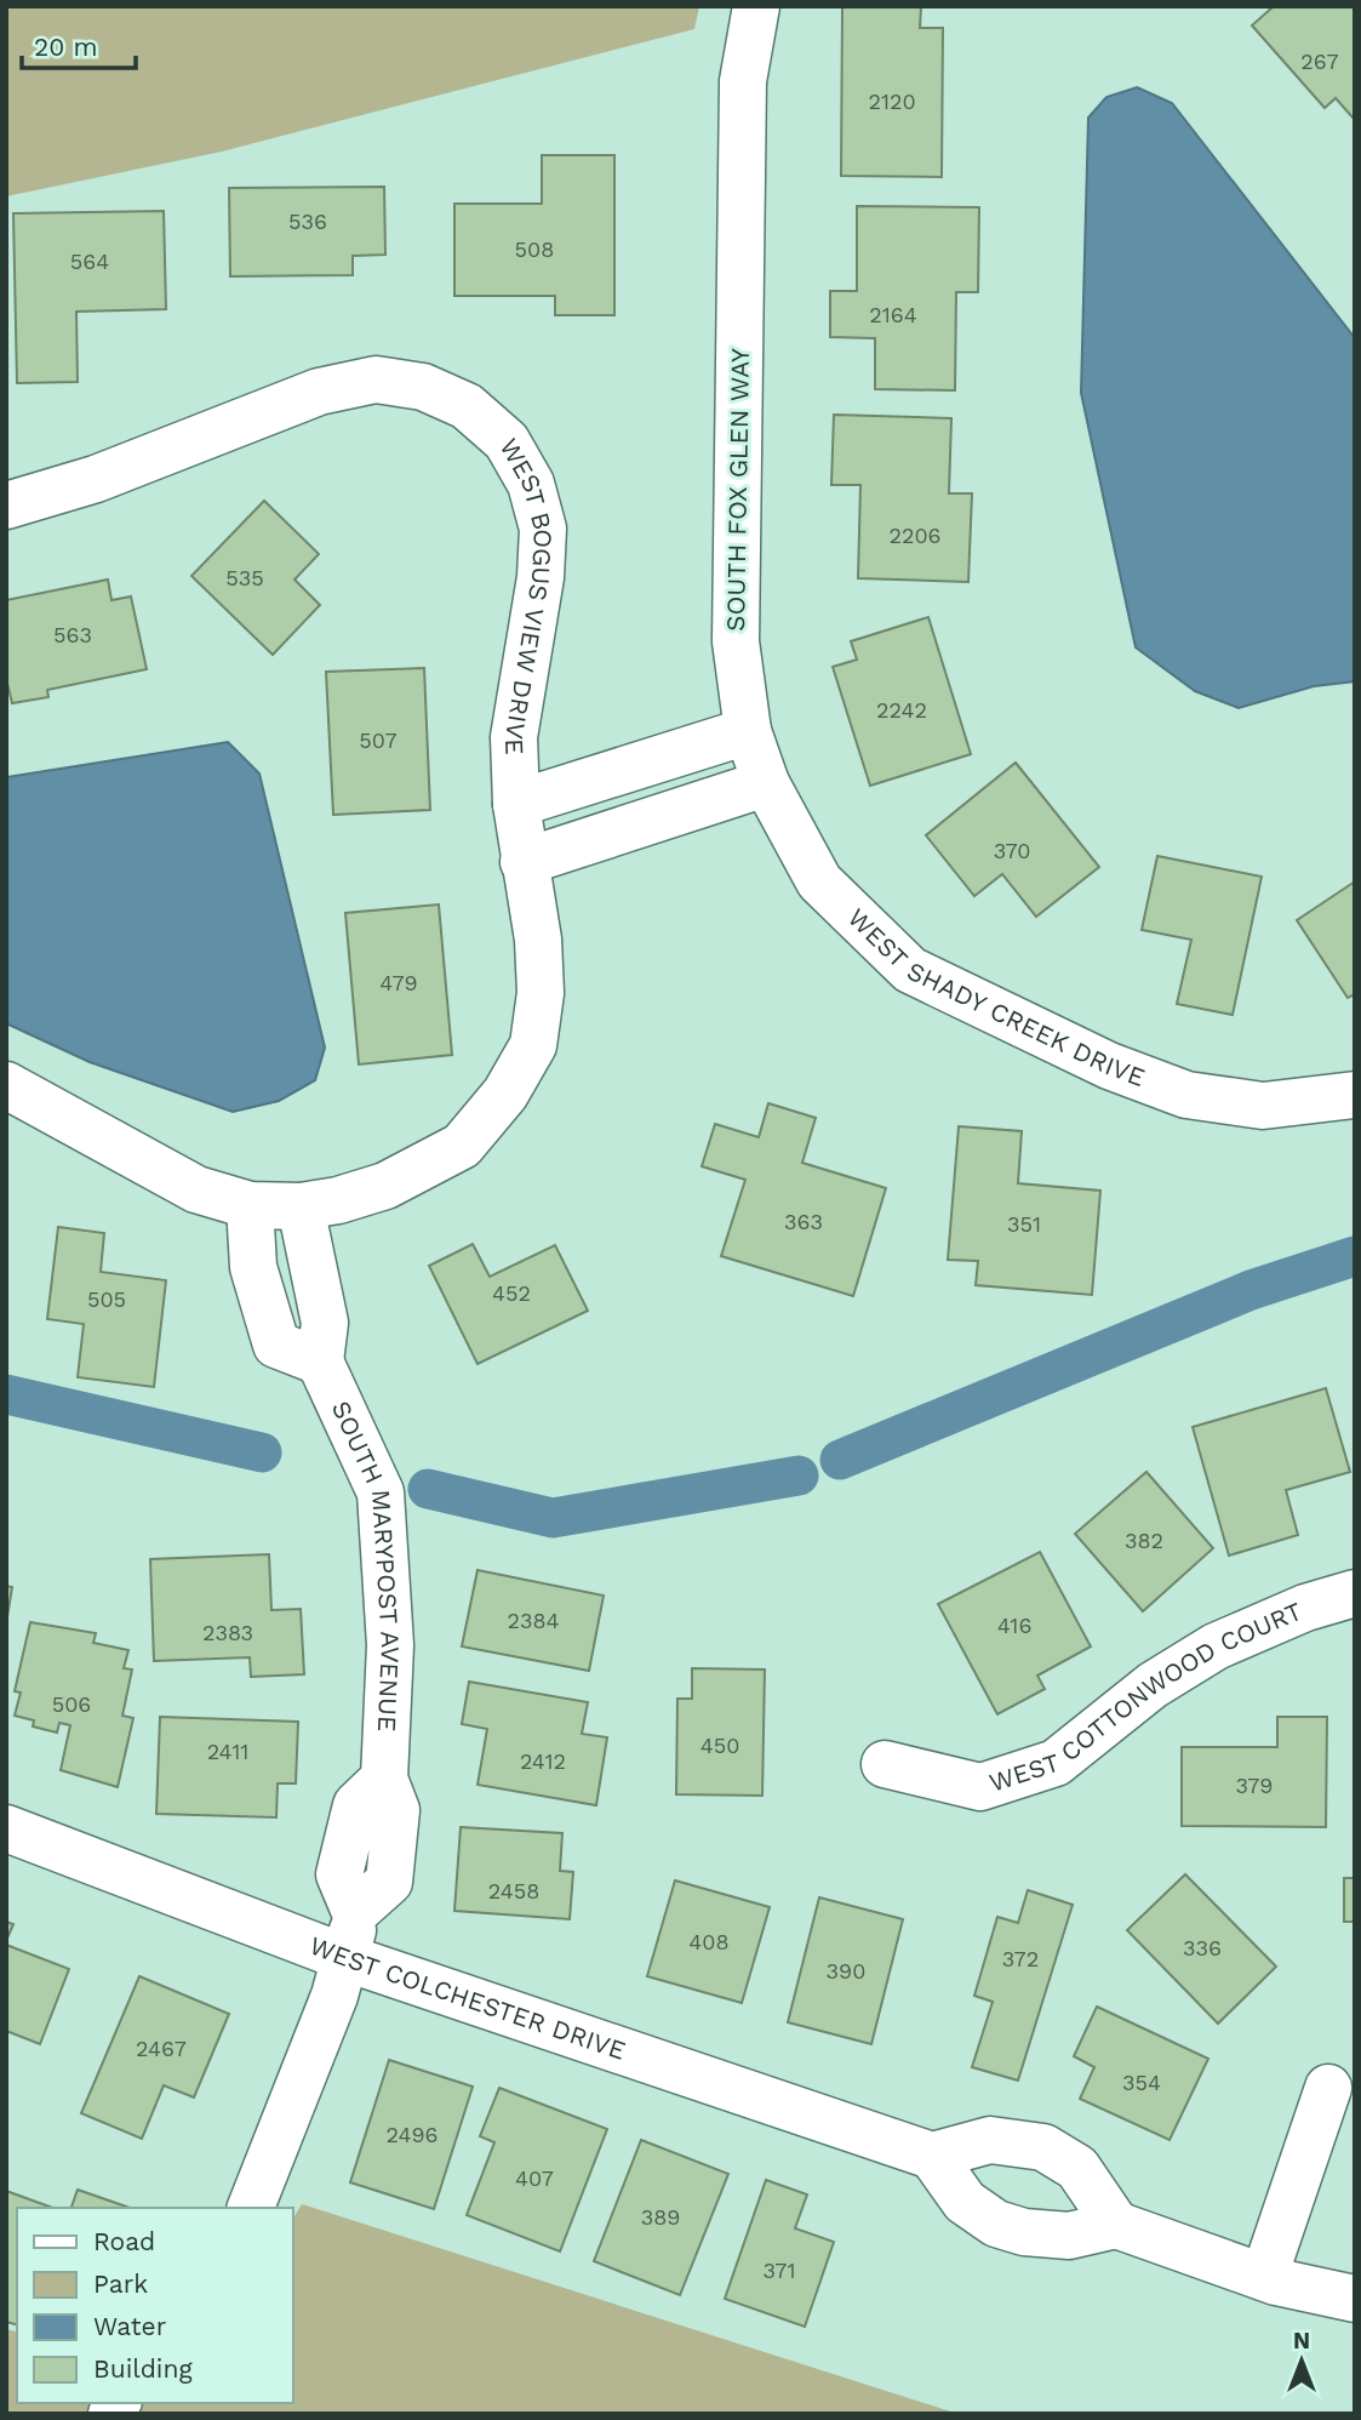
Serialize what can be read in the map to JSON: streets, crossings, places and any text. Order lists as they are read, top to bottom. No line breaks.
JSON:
{"streets":{"street":["SOUTH FOX GLEN WAY","WEST BOGUS VIEW DRIVE","WEST SHADY CREEK DRIVE","SOUTH MARYPOST AVENUE","WEST COTTONWOOD COURT","WEST COLCHESTER DRIVE"]},"crossings":[["SOUTH FOX GLEN WAY","WEST SHADY CREEK DRIVE"],["SOUTH MARYPOST AVENUE","WEST COLCHESTER DRIVE"]],"house_numbers":["267","2120","536","508","564","2164","2206","535","563","2242","507","370","479","363","351","452","505","382","2384","416","2383","506","450","2411","2412","379","2458","408","336","372","390","2467","354","2496","407","389","371"],"legend":["Road","Park","Water","Building"],"scale_bar":"20 m","north":"top"}
